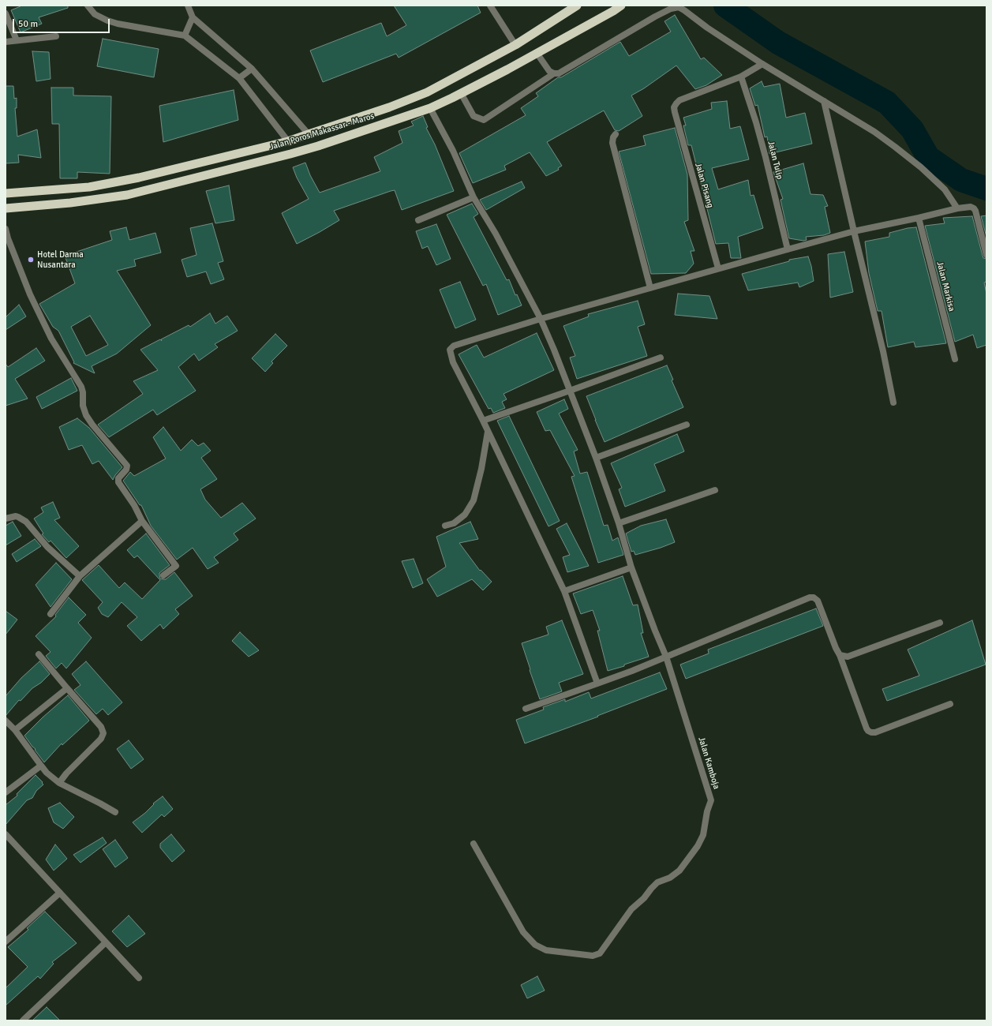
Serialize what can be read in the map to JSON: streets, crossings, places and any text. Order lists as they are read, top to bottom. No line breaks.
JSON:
{"streets":{"highway":["Jalan Poros Makassar - Maros"],"street":["Jalan Tulip","Jalan Pisang","Jalan Markisa","Jalan Kamboja"]},"crossings":[["Jalan Poros Makassar - Maros","Jalan Kamboja"],["Jalan Tulip","Jalan Pisang"]],"places":["Hotel Darma Nusantara"],"scale_bar":"50 m"}
